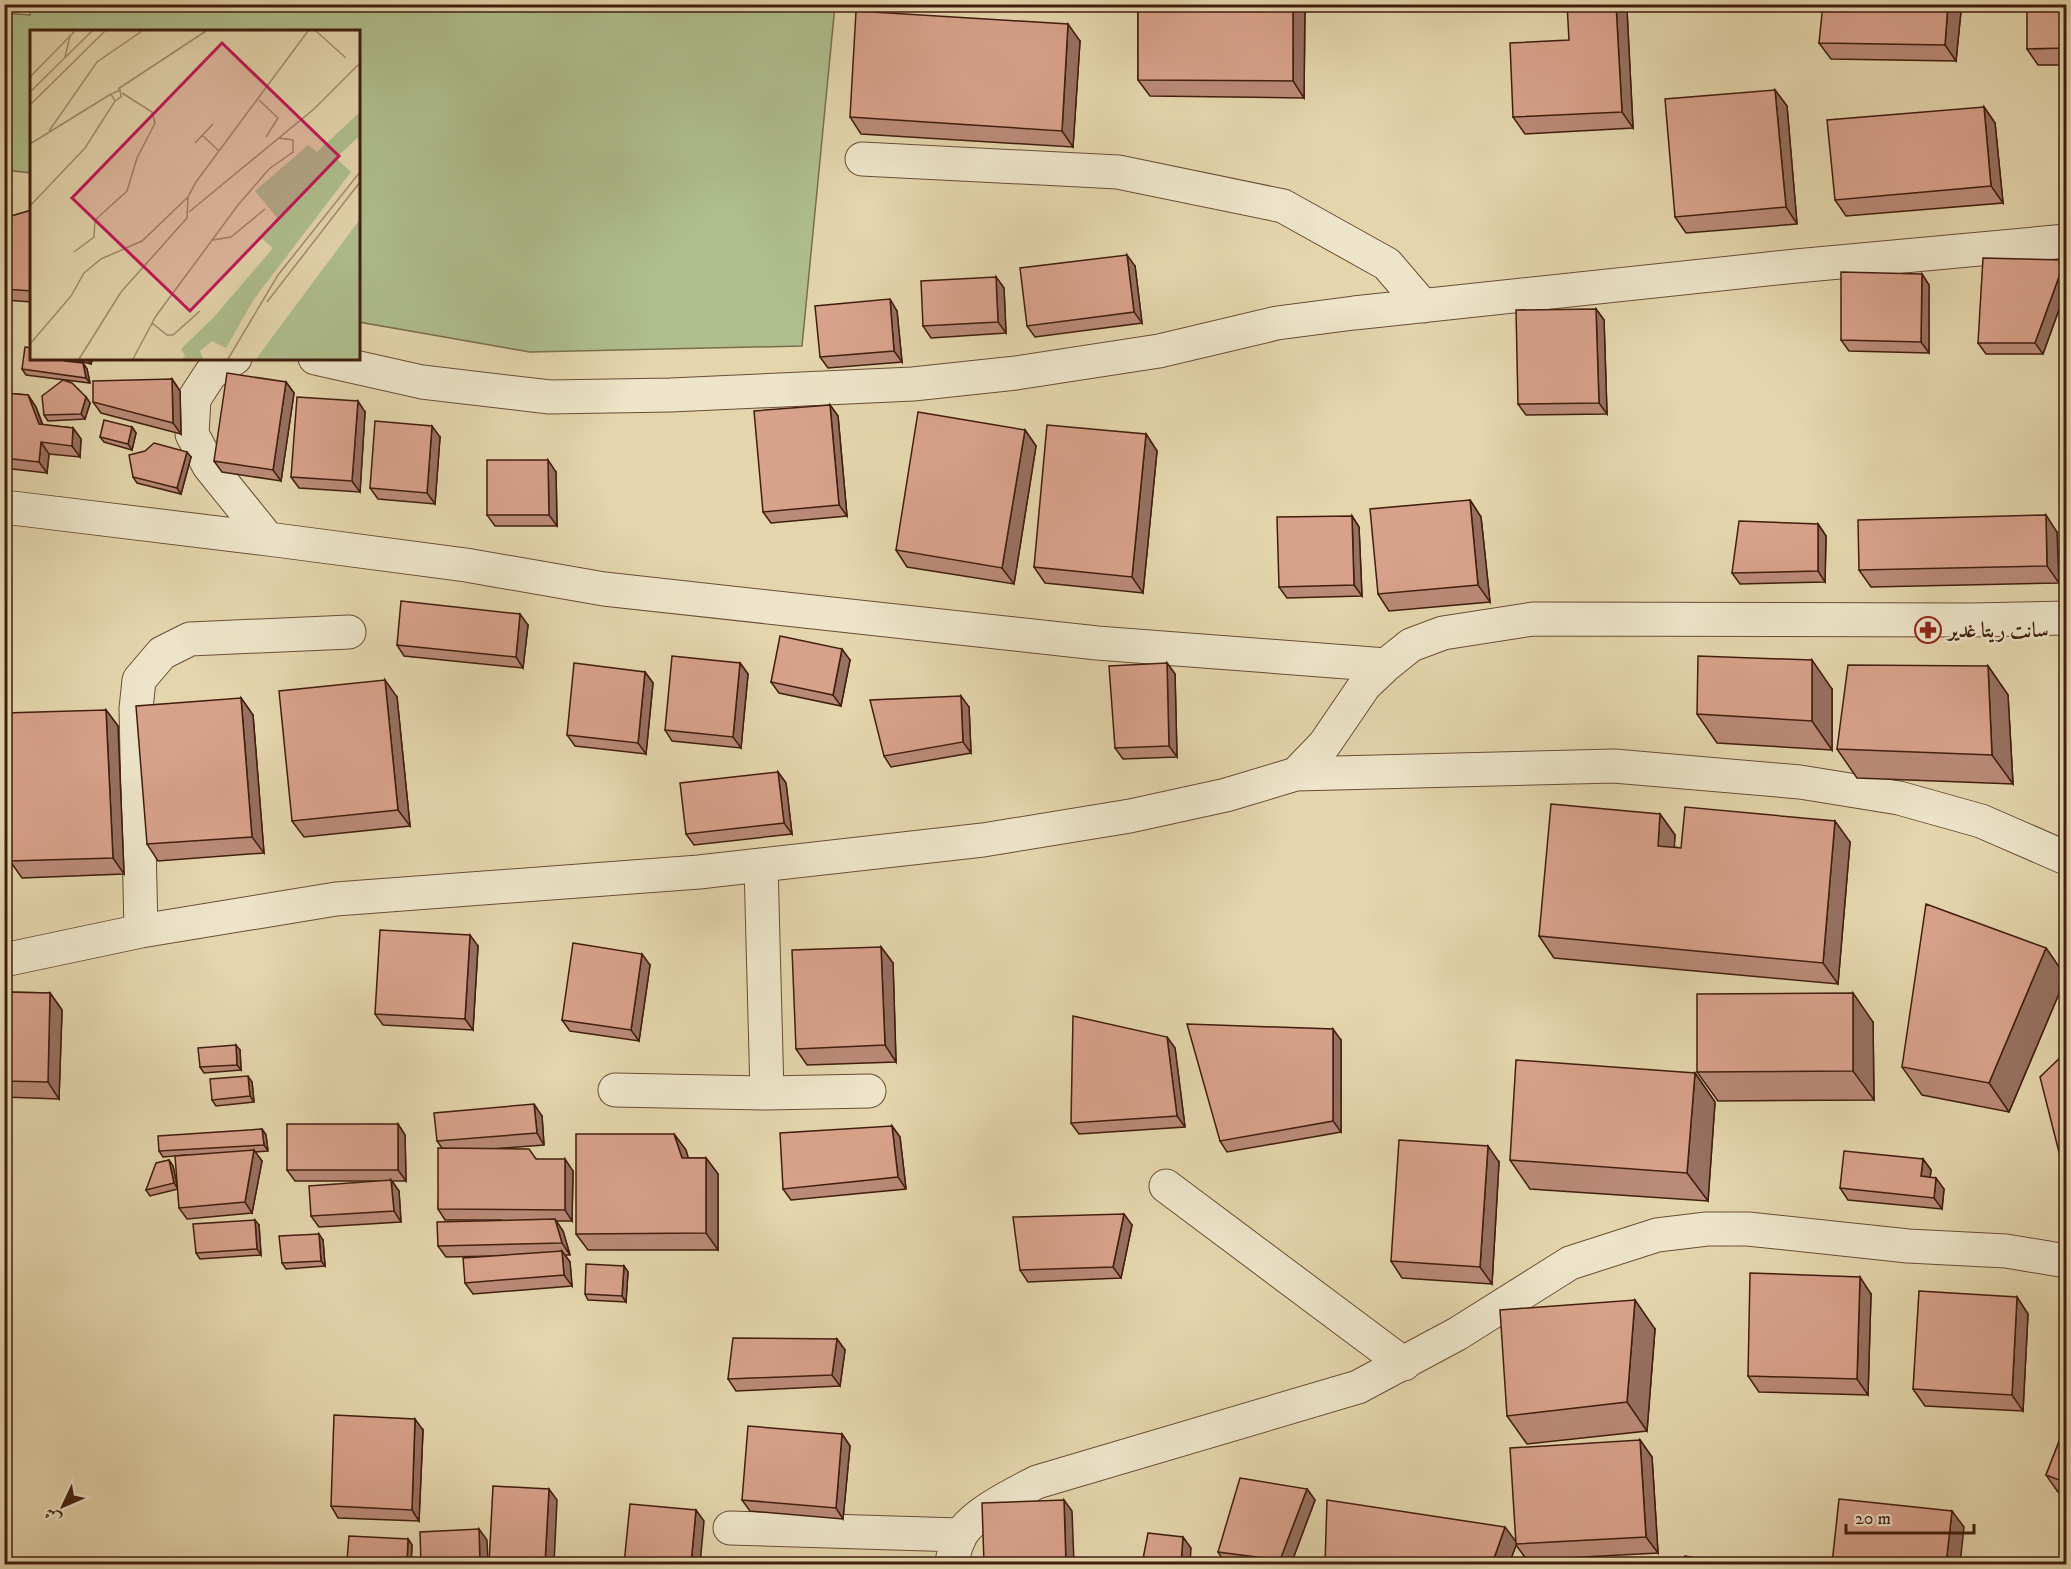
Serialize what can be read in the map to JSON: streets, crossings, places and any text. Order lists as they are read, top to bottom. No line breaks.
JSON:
{"places":{"pharmacy":["سانت ريتا غدير"]},"scale_bar":"20 m","north":"bottom left"}
